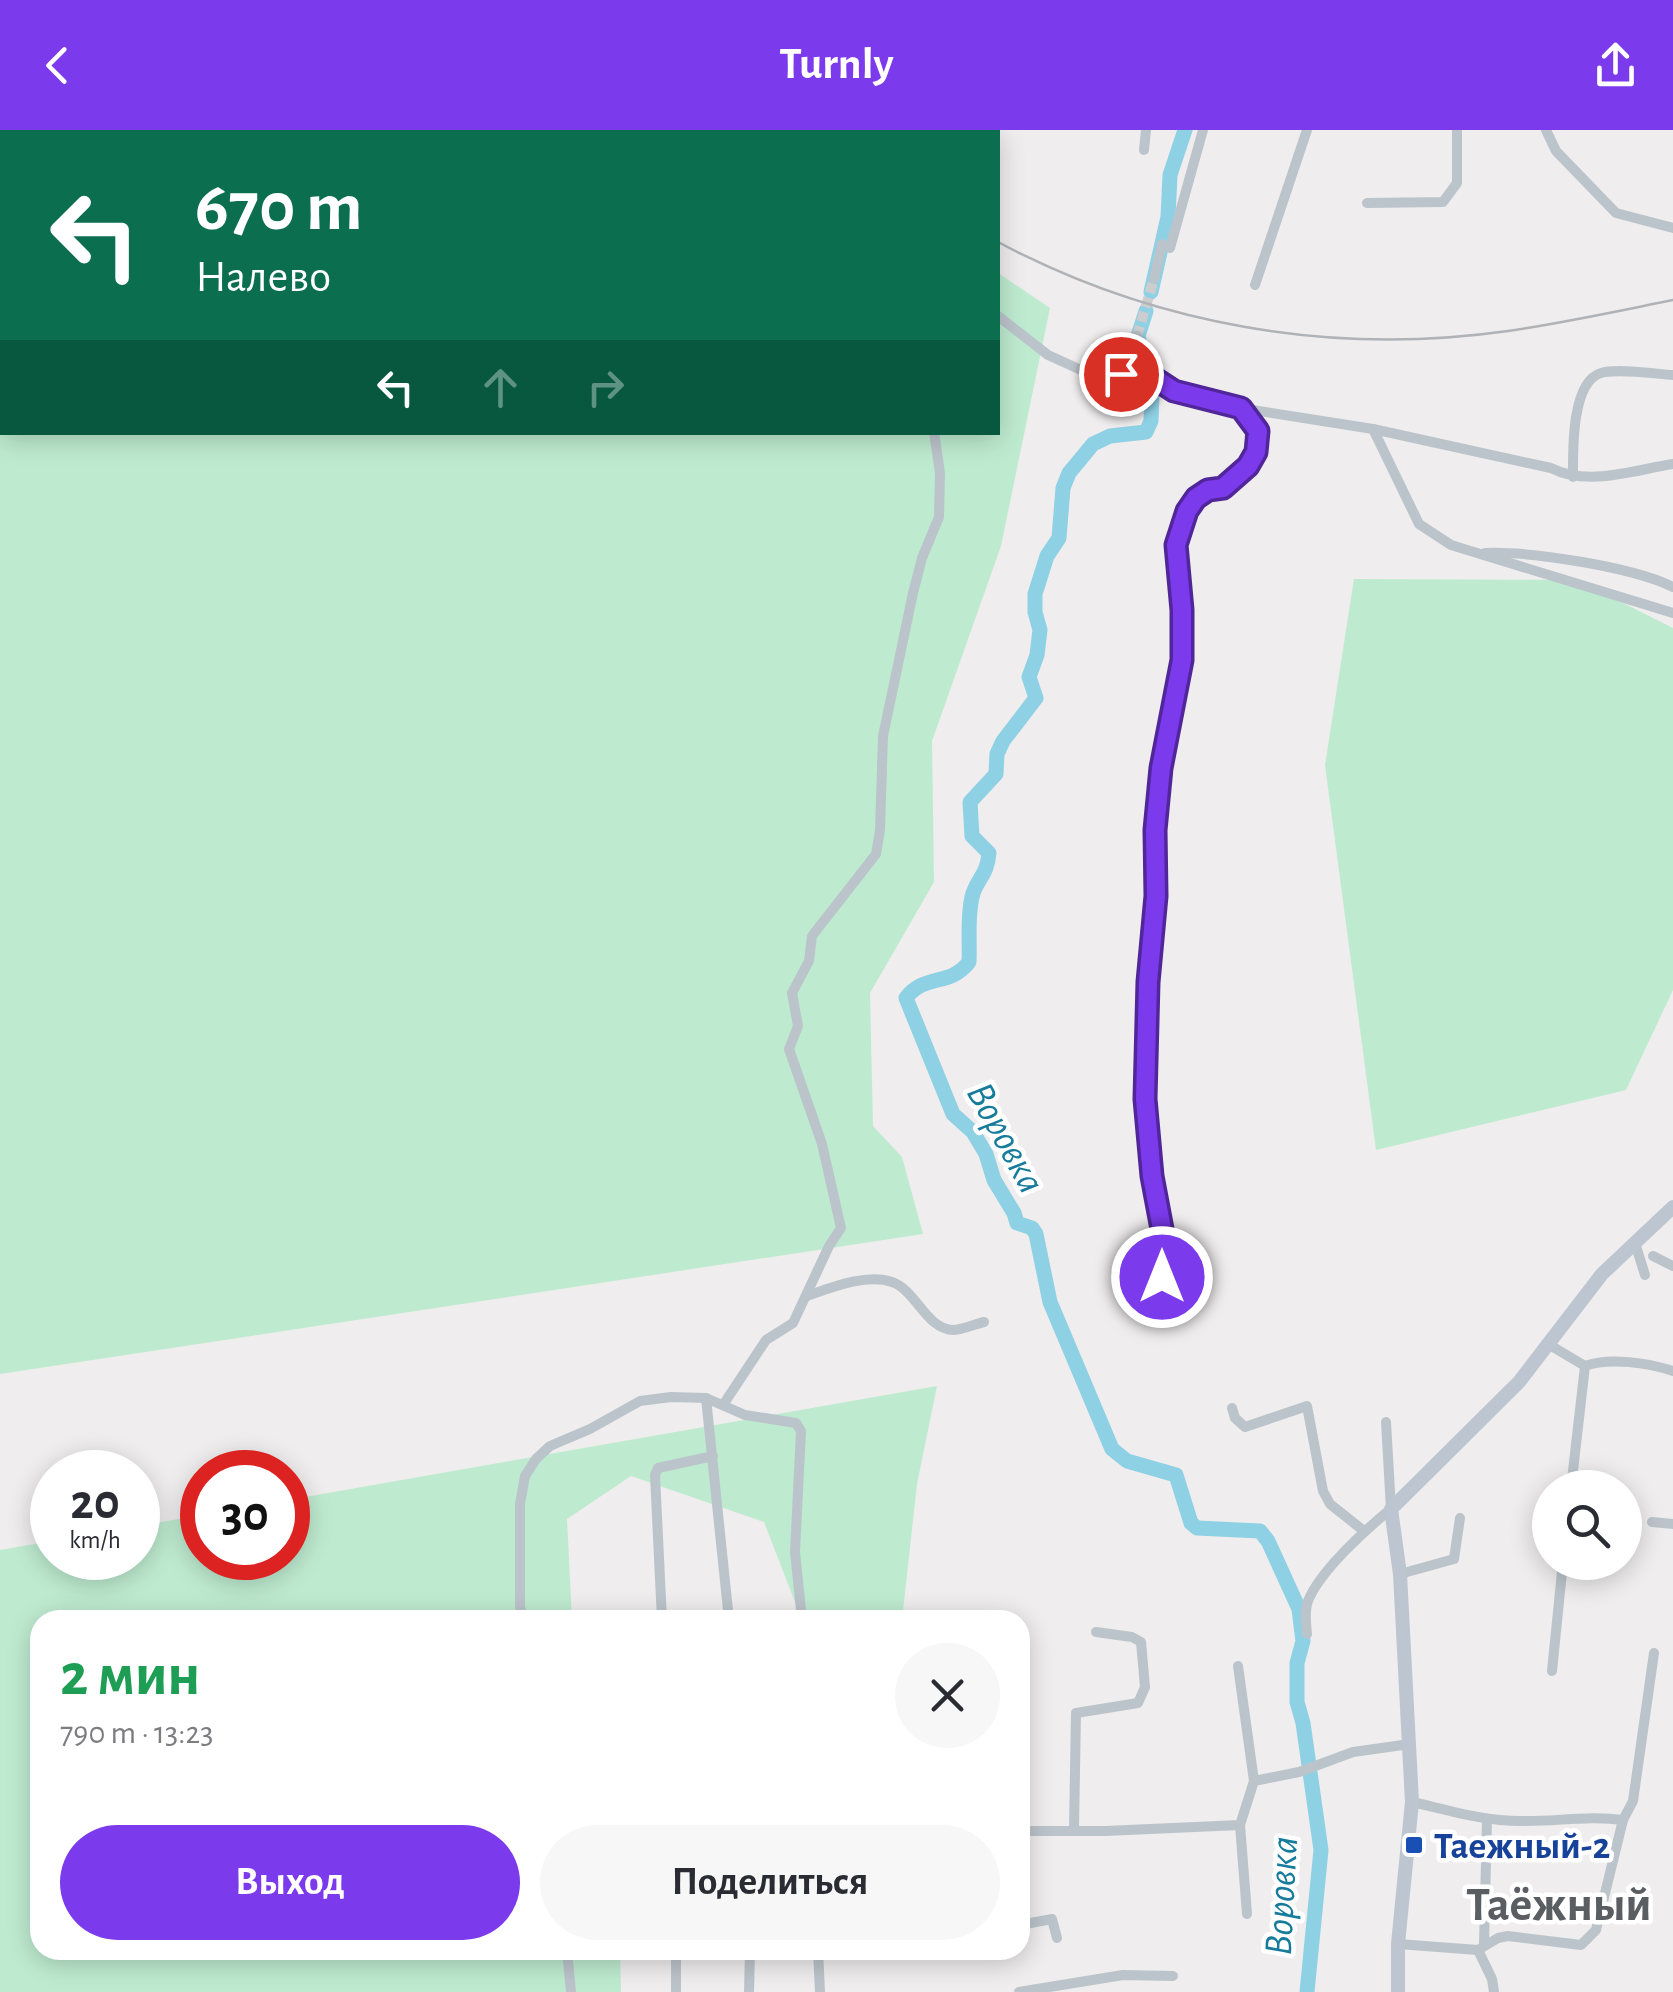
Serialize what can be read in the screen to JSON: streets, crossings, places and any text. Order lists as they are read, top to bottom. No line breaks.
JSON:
{"districts":["Таёжный"],"water":["Воровка"],"places":{"transit":["Таежный-2"]},"page":{"header":"Turnly","turn":["670 m","Налево"],"speed":"20 km/h","limit":"30","heading":["2 мин","790 m · 13:23"],"buttons":["Выход","Поделиться"]}}
